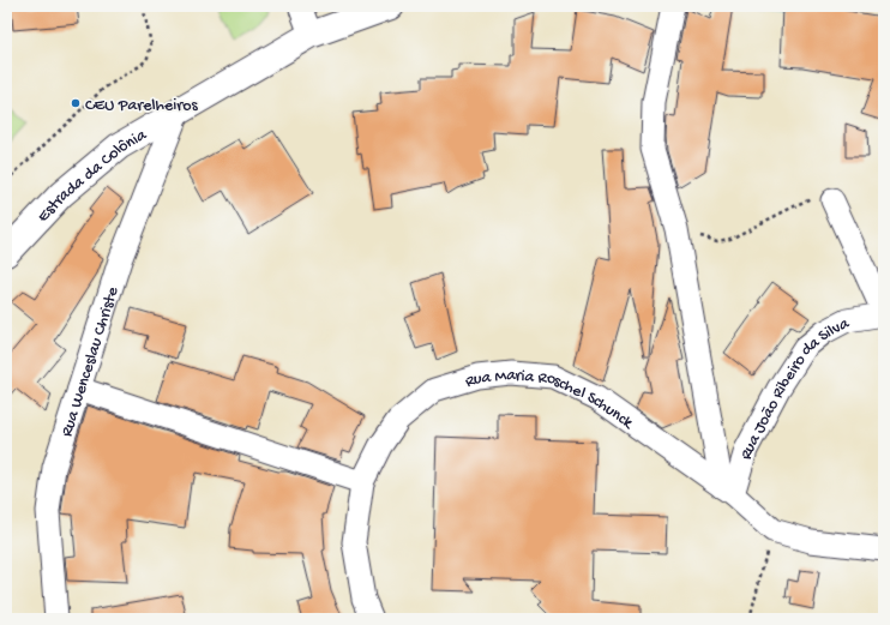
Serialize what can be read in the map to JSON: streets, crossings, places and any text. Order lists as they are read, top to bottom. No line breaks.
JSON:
{"streets":{"main road":["Estrada da Colônia"],"street":["Rua Wenceslau Christe","Rua João Ribeiro da Silva","Rua Maria Roschel Schunck"]},"crossings":[["Estrada da Colônia","Rua Wenceslau Christe"],["Rua João Ribeiro da Silva","Rua Maria Roschel Schunck"]],"places":["CEU Parelheiros"]}
